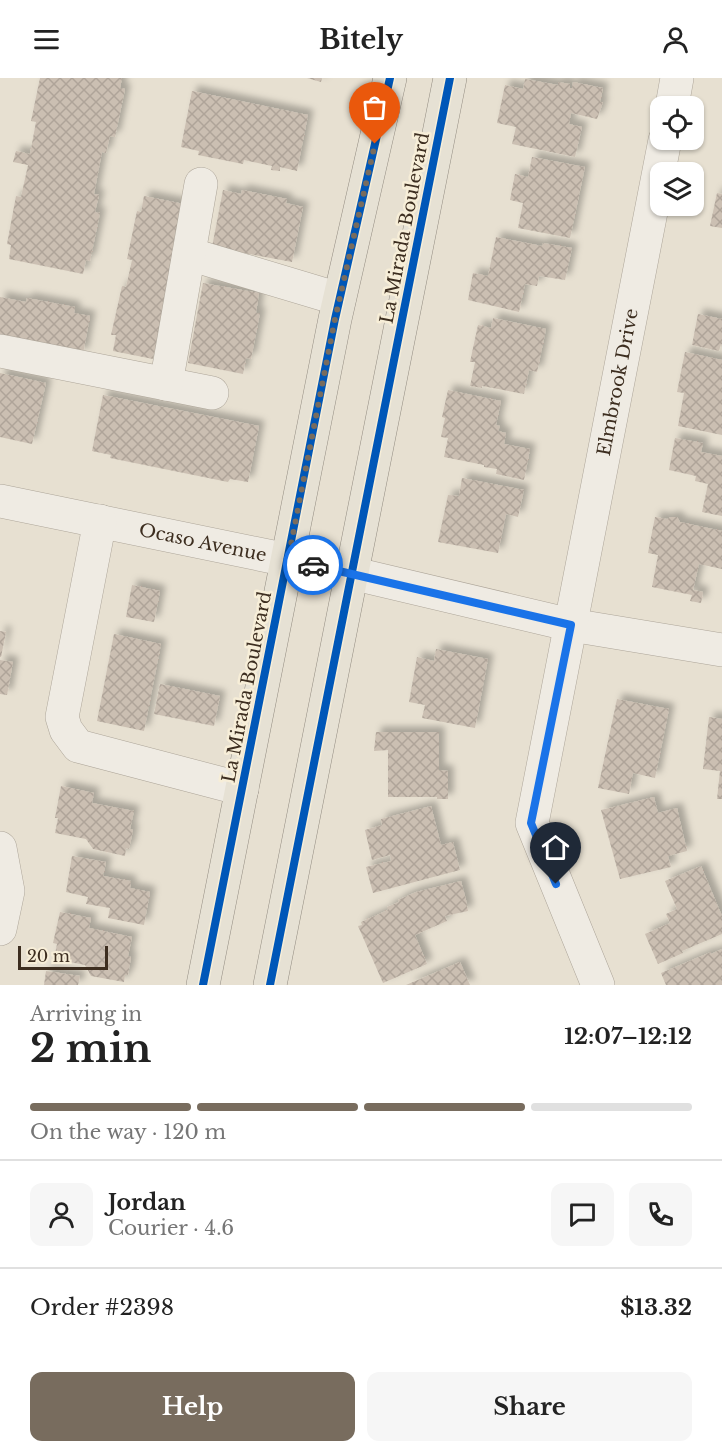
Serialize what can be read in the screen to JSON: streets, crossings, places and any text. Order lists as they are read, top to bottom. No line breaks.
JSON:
{"streets":{"main road":["La Mirada Boulevard"],"street":["Elmbrook Drive","Ocaso Avenue"]},"crossings":[["La Mirada Boulevard","Ocaso Avenue"],["Elmbrook Drive","Ocaso Avenue"]],"scale_bar":"20 m","page":{"header":"Bitely","scale":"20 m","heading":["2 min","Arriving in","12:07–12:12"],"panel":["Jordan","Courier · 4.6","Order #2398","$13.32"],"bar":"On the way · 120 m","buttons":["Help","Share"]}}
